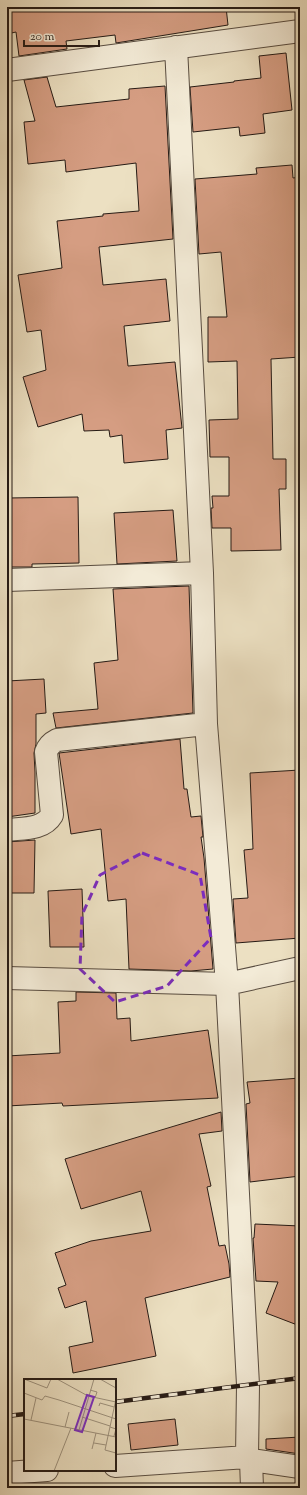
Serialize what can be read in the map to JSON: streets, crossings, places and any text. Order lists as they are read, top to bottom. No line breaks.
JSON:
{"scale_bar":"20 m"}
